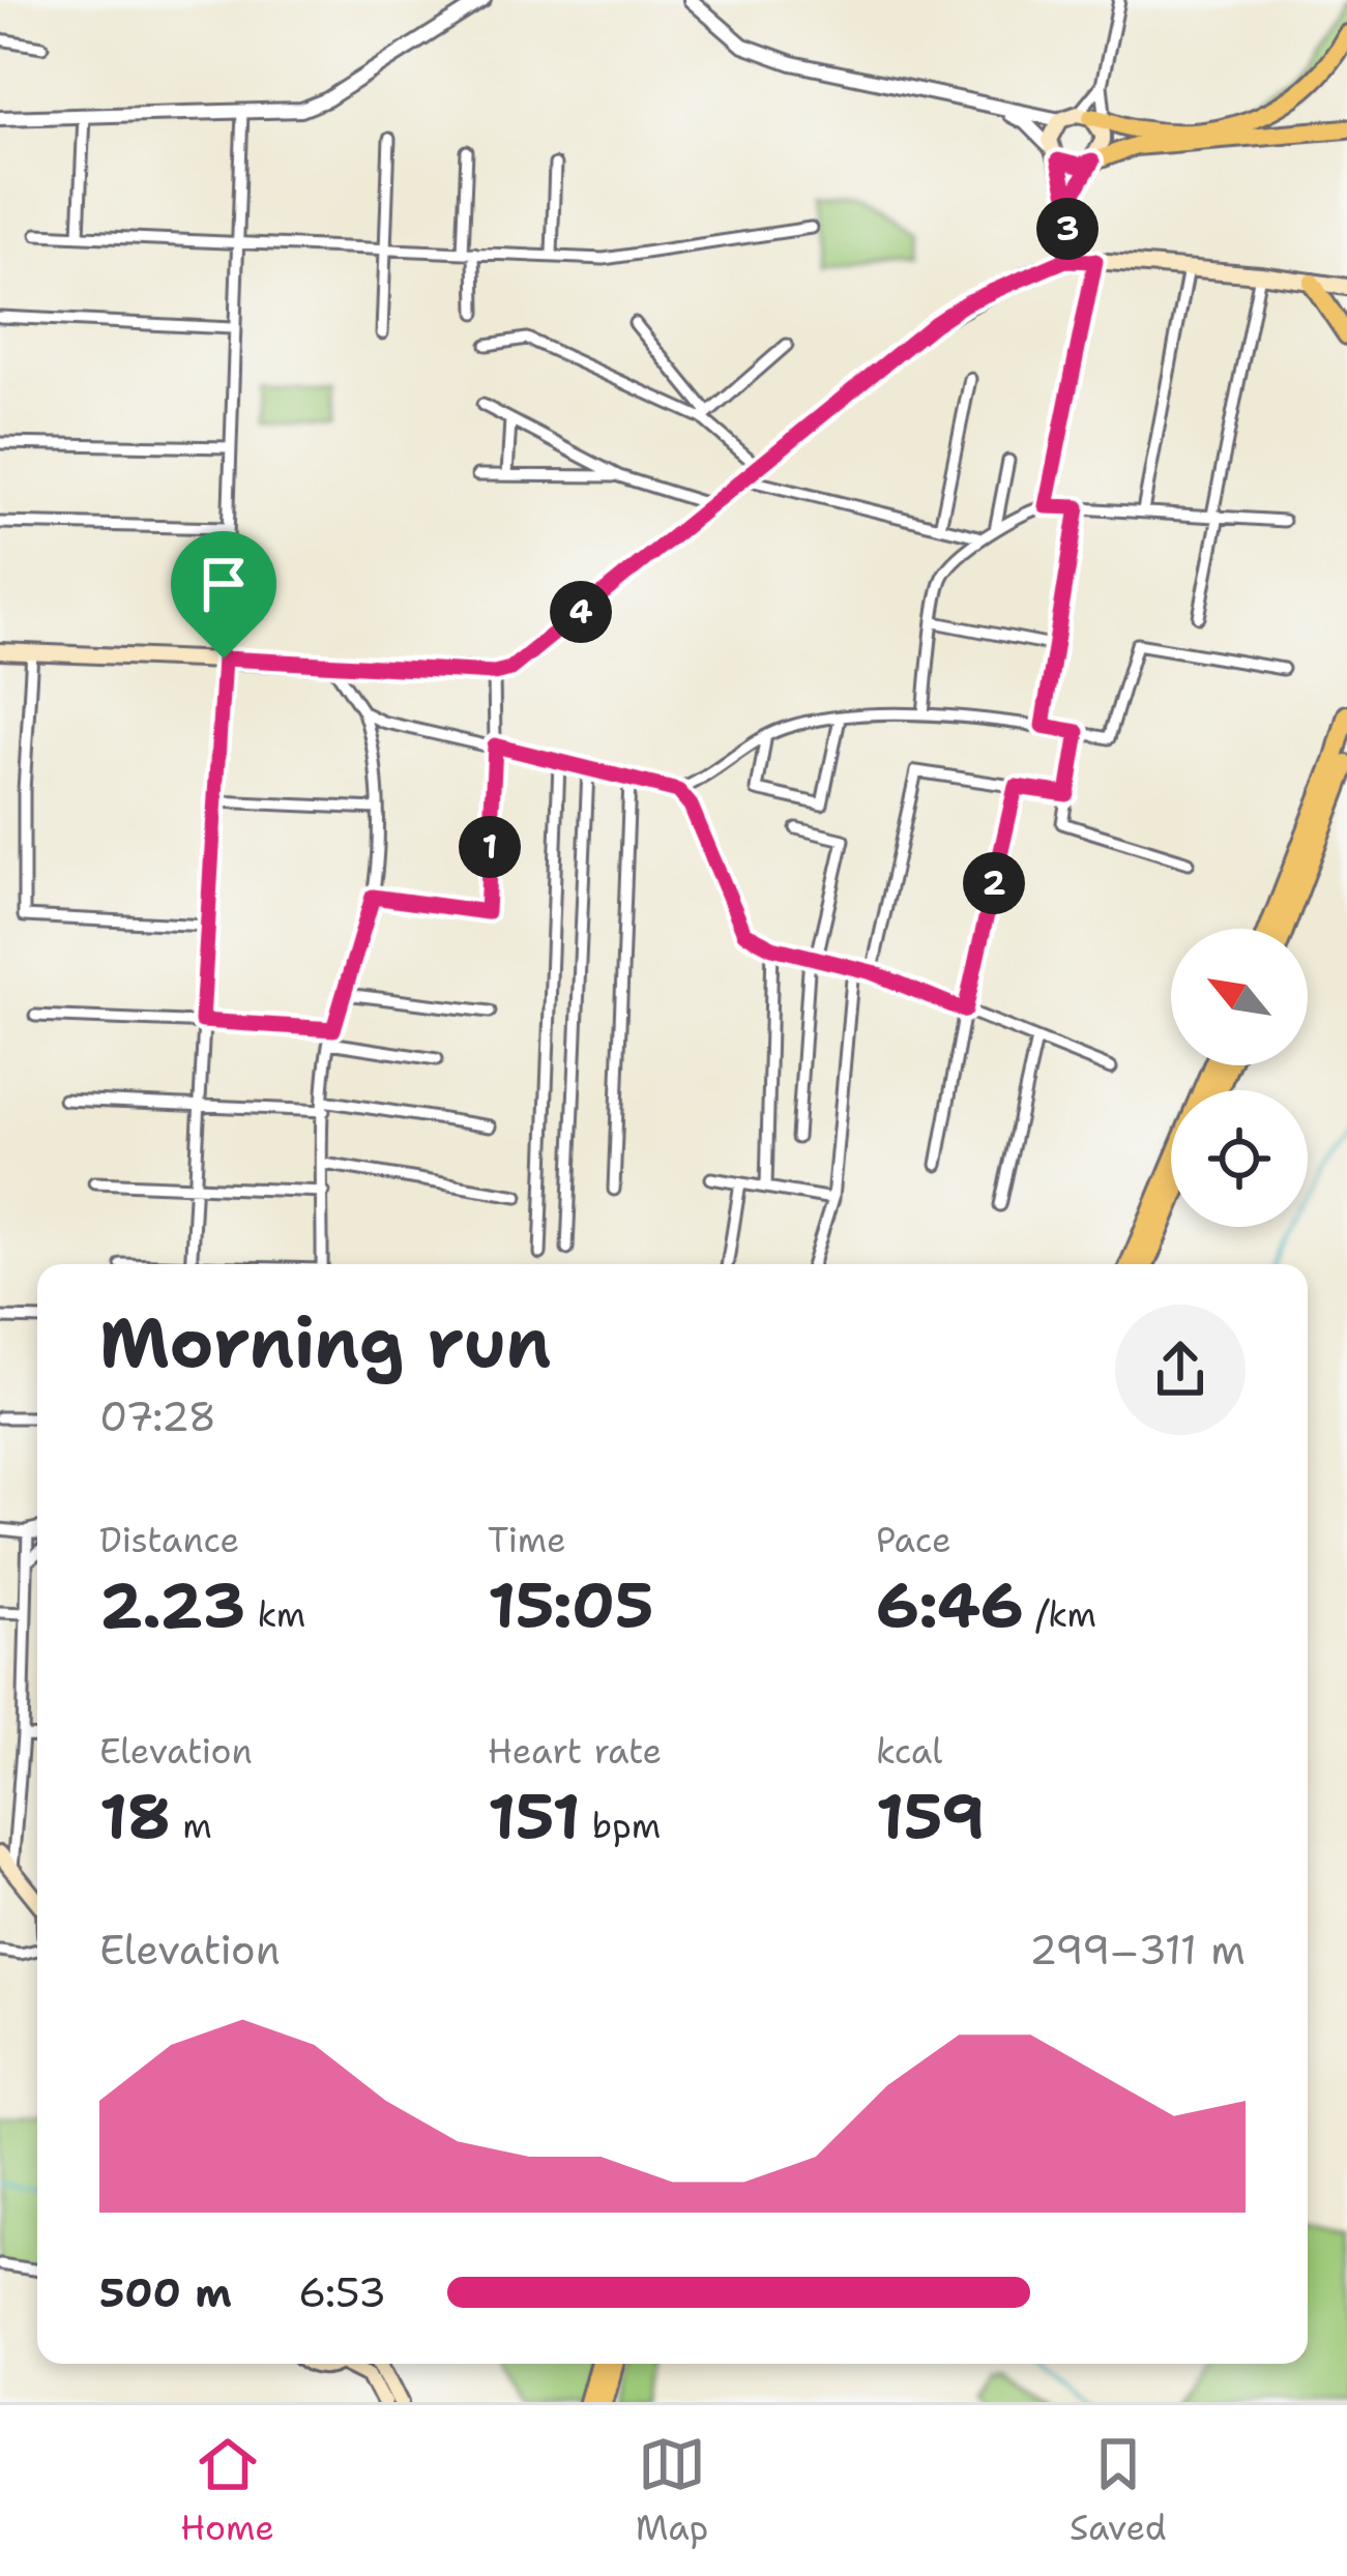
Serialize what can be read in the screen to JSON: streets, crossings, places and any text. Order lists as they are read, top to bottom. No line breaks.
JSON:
{"north":"top left","page":{"pins":["3","4","1","2"],"heading":["Morning run","07:28"],"stats":[["Distance","2.23 km"],["Time","15:05"],["Pace","6:46 /km"],["Elevation","18 m"],["Heart rate","151 bpm"],["kcal","159"]],"chart":["Elevation","299–311 m"],"list":[{"name":"500 m","note":"6:53"}],"tabs":["Home","Map","Saved"]}}
